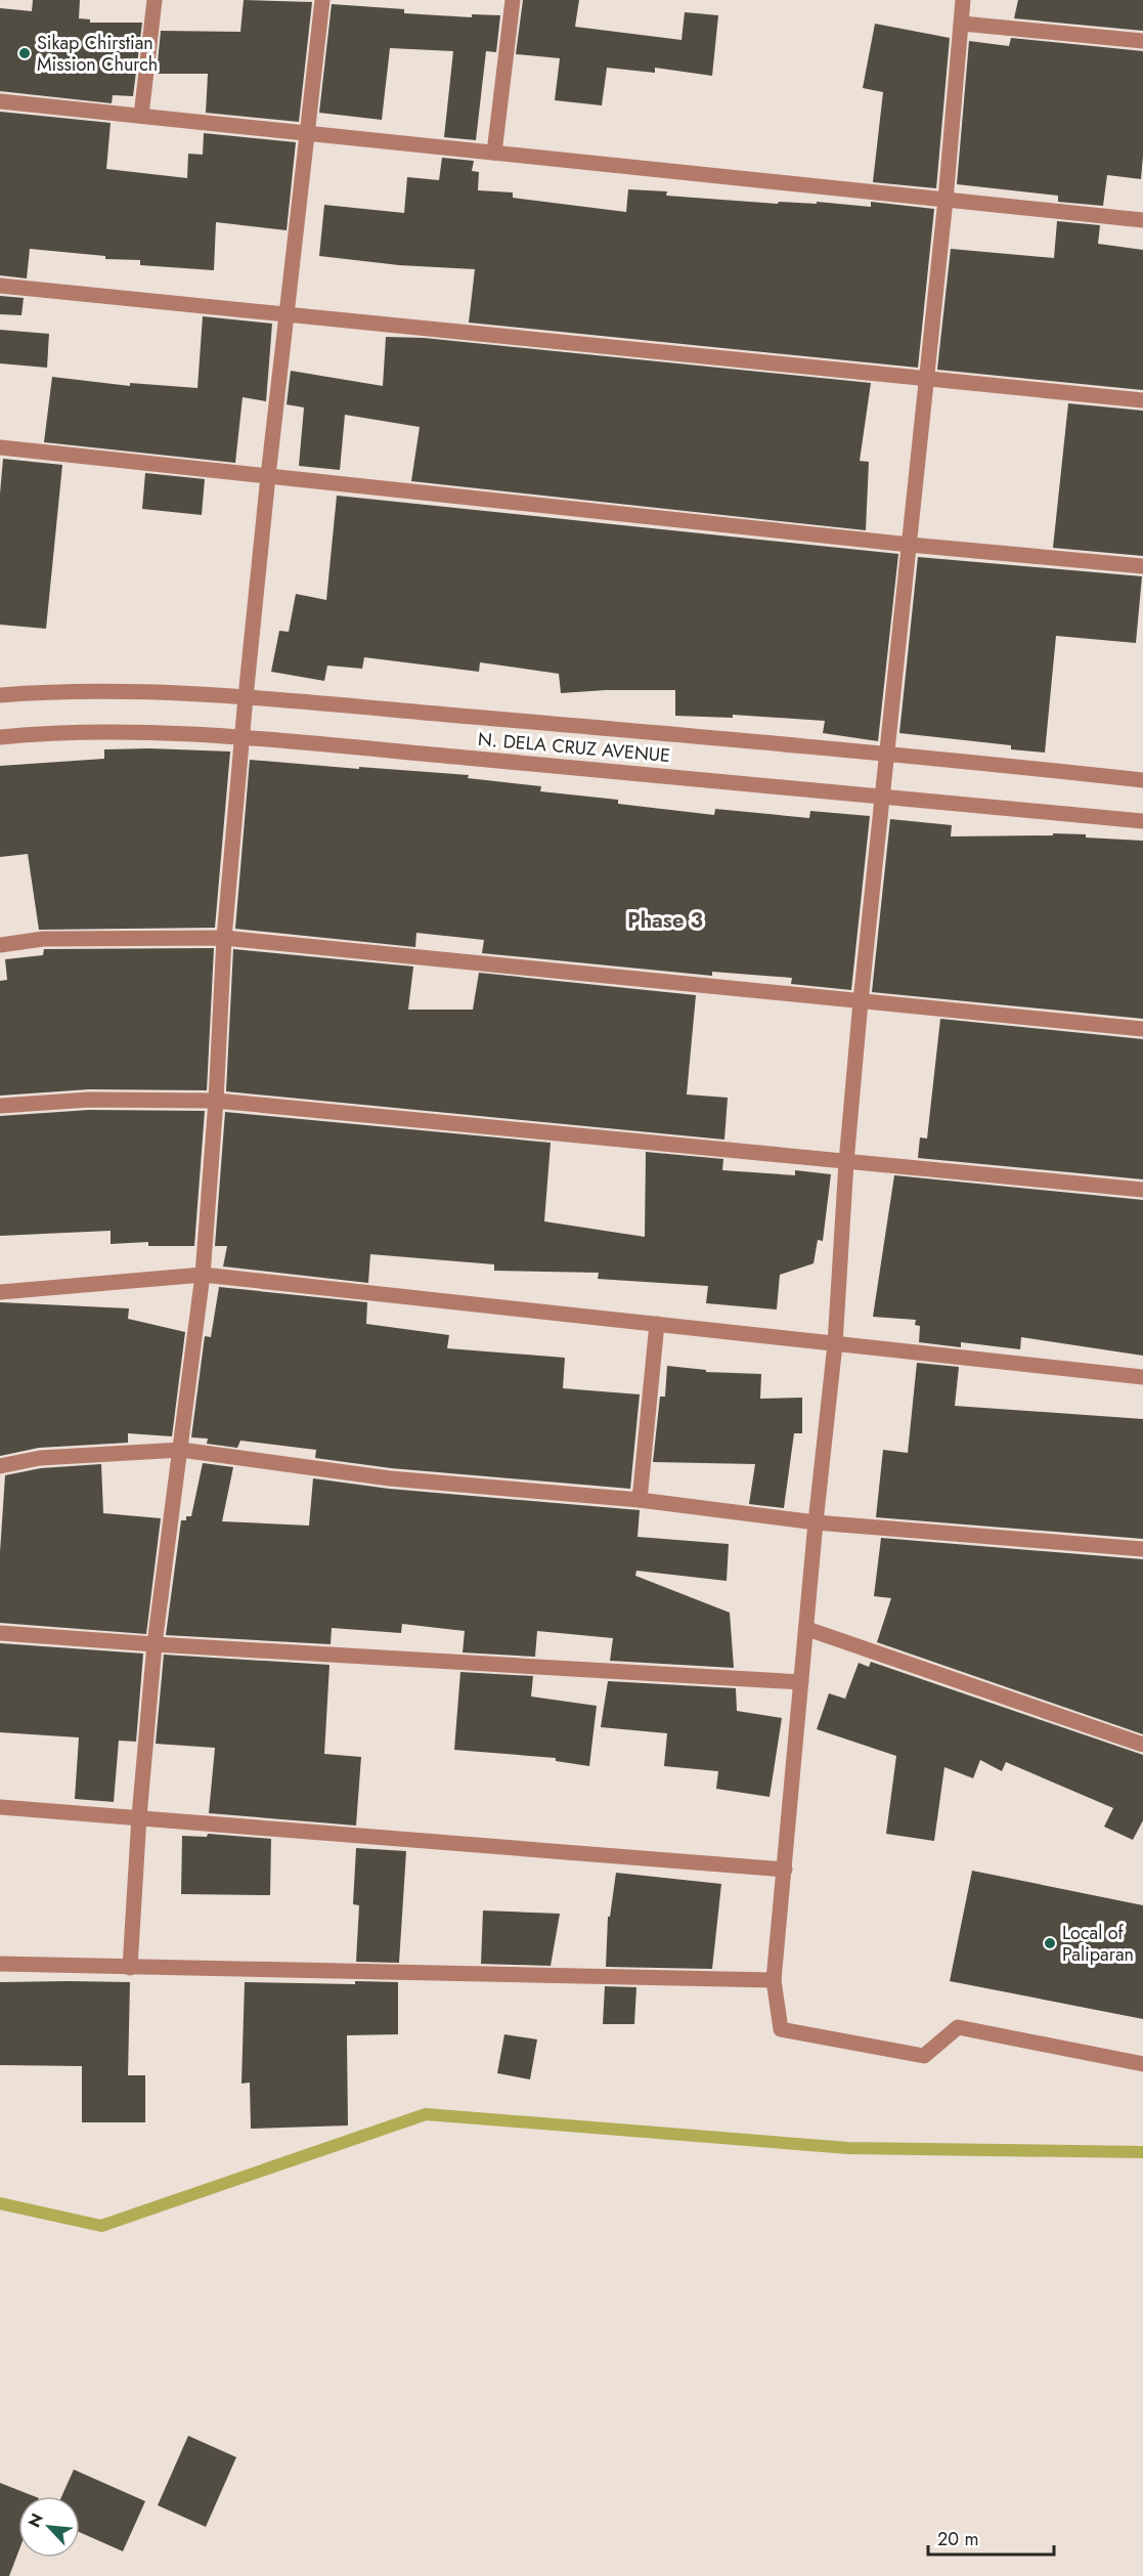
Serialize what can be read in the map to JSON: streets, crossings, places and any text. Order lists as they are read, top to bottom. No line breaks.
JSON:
{"streets":{"street":["N. DELA CRUZ AVENUE"]},"districts":["Phase 3"],"places":["Sikap Chirstian Mission Church","Local of Paliparan"],"scale_bar":"20 m","north":"top left"}
